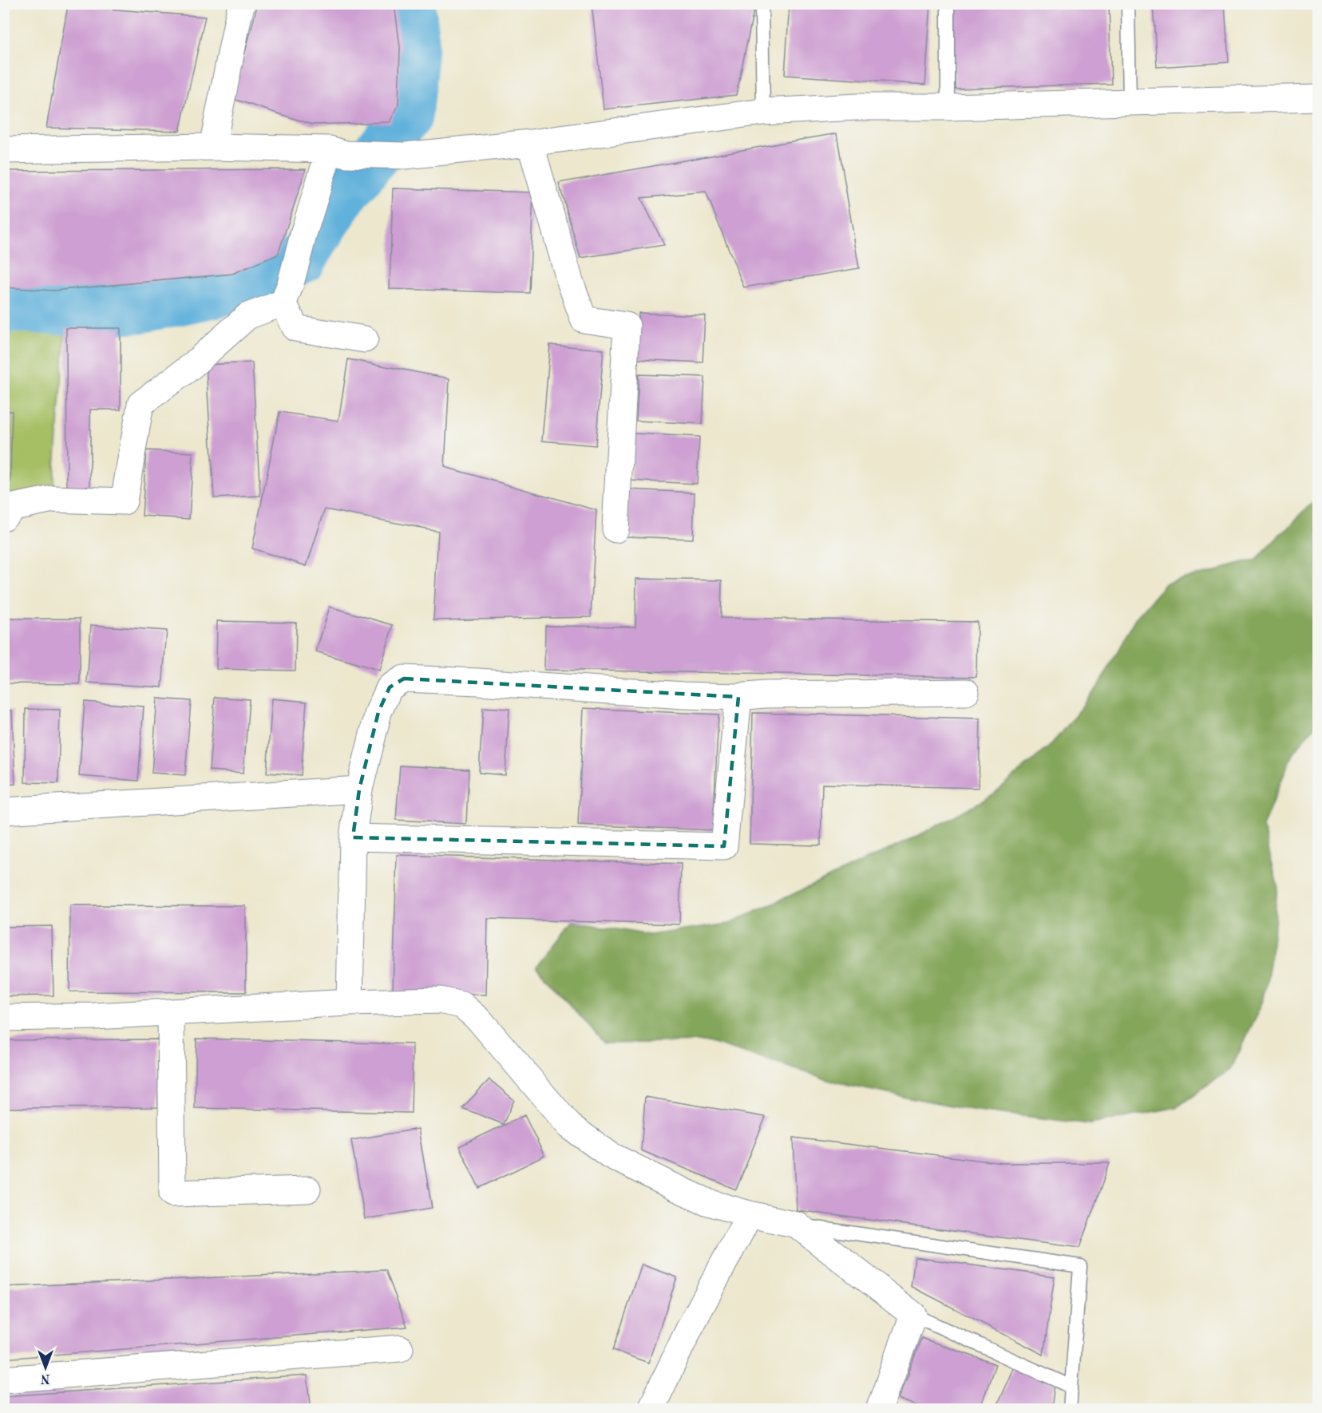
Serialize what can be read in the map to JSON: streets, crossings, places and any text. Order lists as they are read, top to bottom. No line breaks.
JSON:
{"north":"bottom"}
